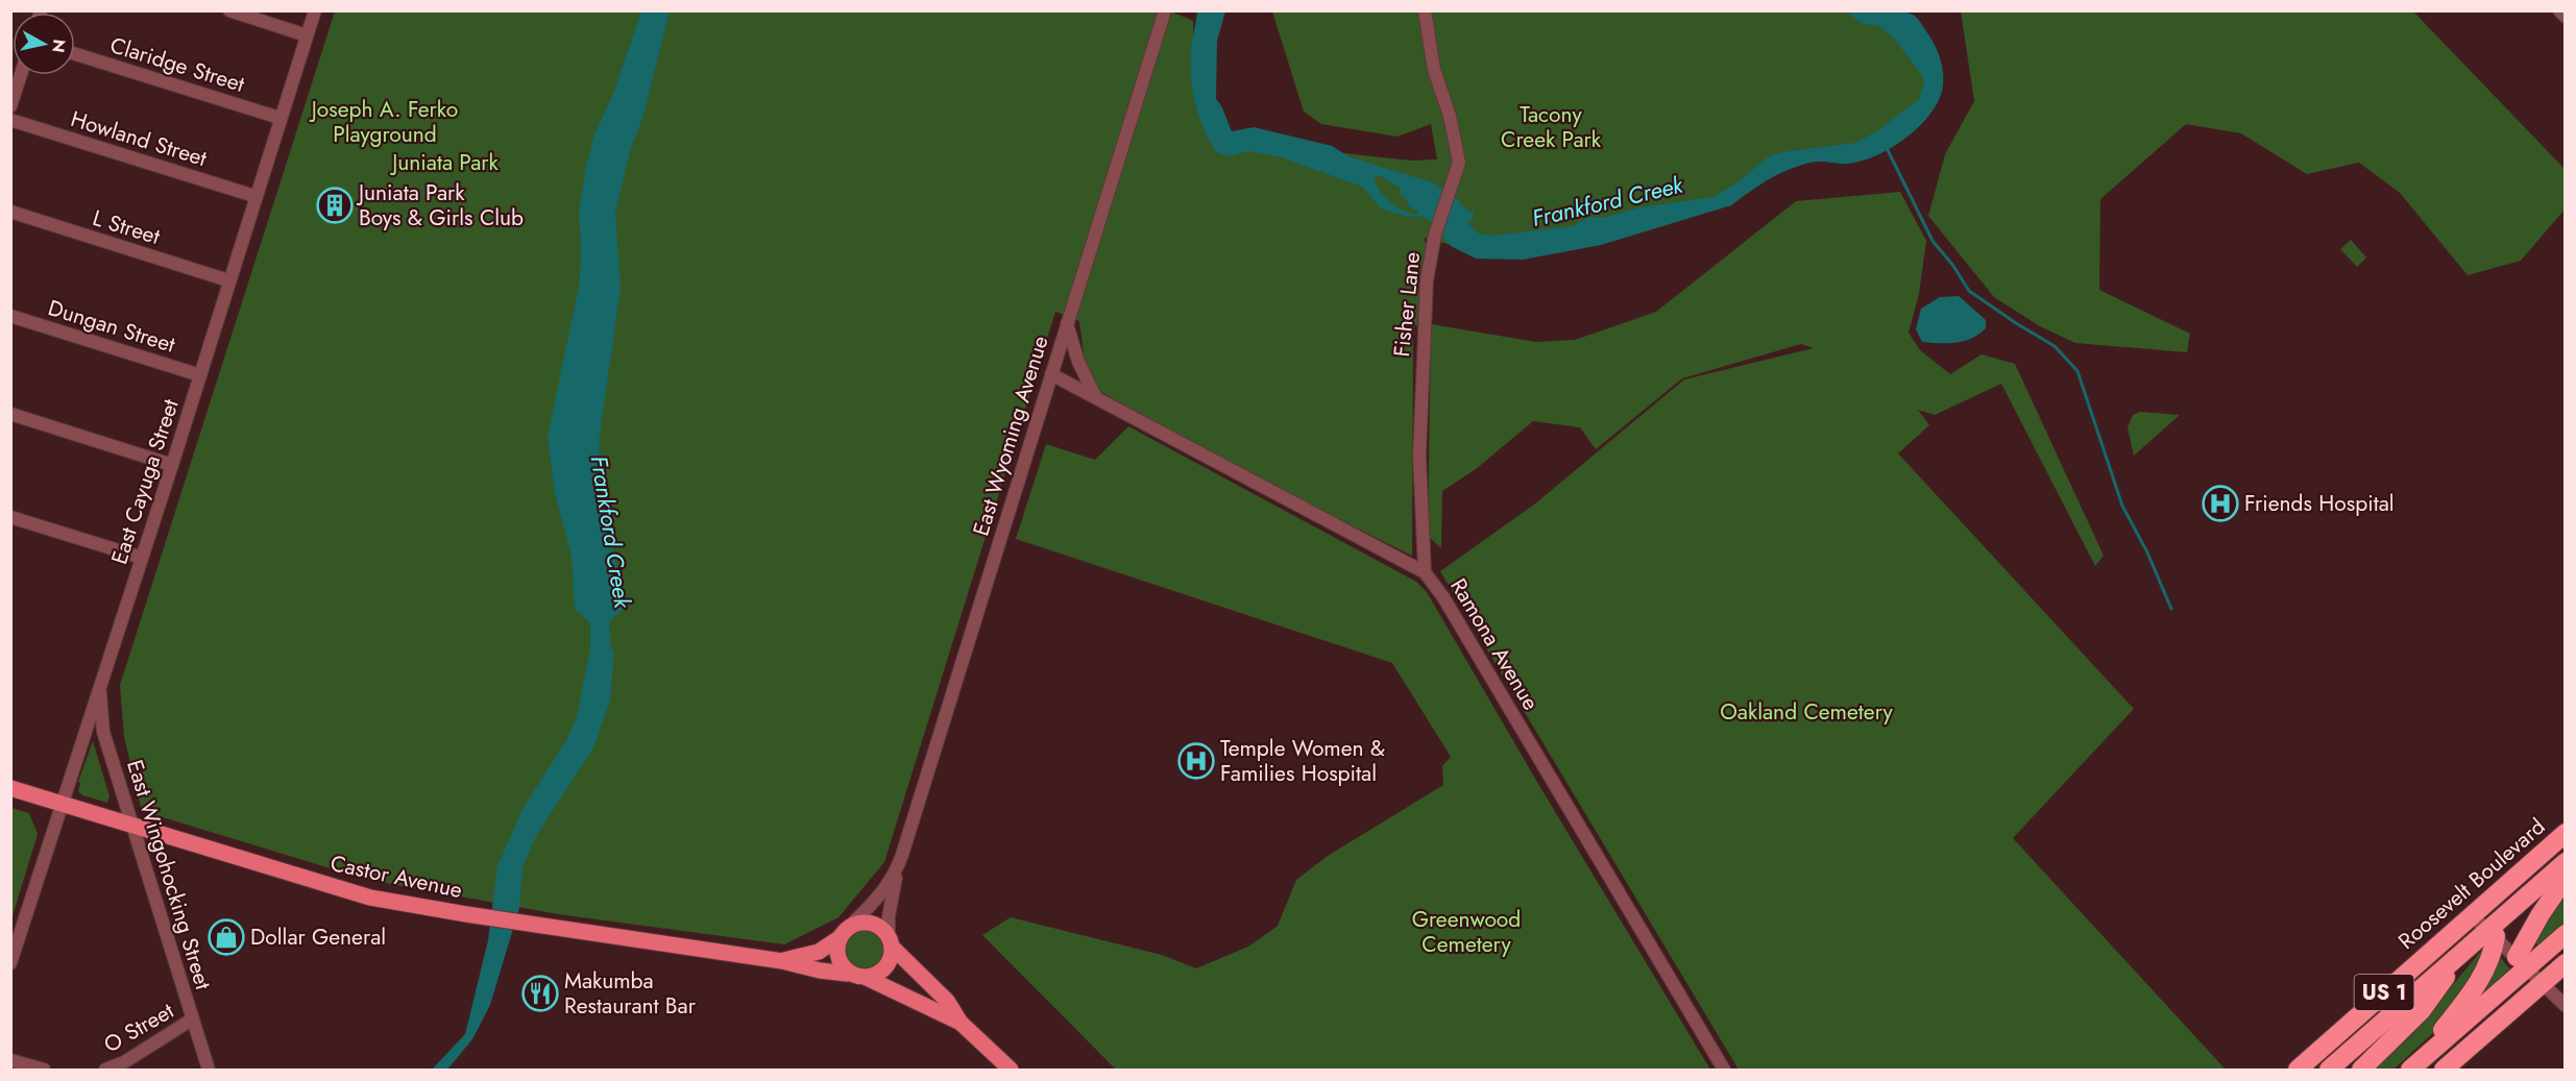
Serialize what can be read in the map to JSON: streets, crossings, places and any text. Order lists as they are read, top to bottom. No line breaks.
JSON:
{"streets":{"highway":["Roosevelt Boulevard","US 1"],"main road":["Castor Avenue"],"street":["Claridge Street","Howland Street","L Street","Fisher Lane","Dungan Street","East Wyoming Avenue","East Cayuga Street","Ramona Avenue","East Wingohocking Street","O Street"]},"crossings":[["Claridge Street","East Cayuga Street"],["Howland Street","East Cayuga Street"],["L Street","East Cayuga Street"],["Fisher Lane","Ramona Avenue"],["Dungan Street","East Cayuga Street"],["East Wyoming Avenue","Ramona Avenue"],["East Wyoming Avenue","Castor Avenue"],["East Cayuga Street","East Wingohocking Street"],["East Cayuga Street","Castor Avenue"],["East Wingohocking Street","Castor Avenue"],["East Wingohocking Street","O Street"]],"water":["Frankford Creek"],"parks":["Joseph A. Ferko Playground","Tacony Creek Park","Juniata Park","Oakland Cemetery","Greenwood Cemetery"],"places":{"building":["Juniata Park Boys & Girls Club"],"hospital":["Friends Hospital","Temple Women & Families Hospital"],"shop":["Dollar General"],"restaurant":["Makumba Restaurant Bar"]},"north":"right"}
